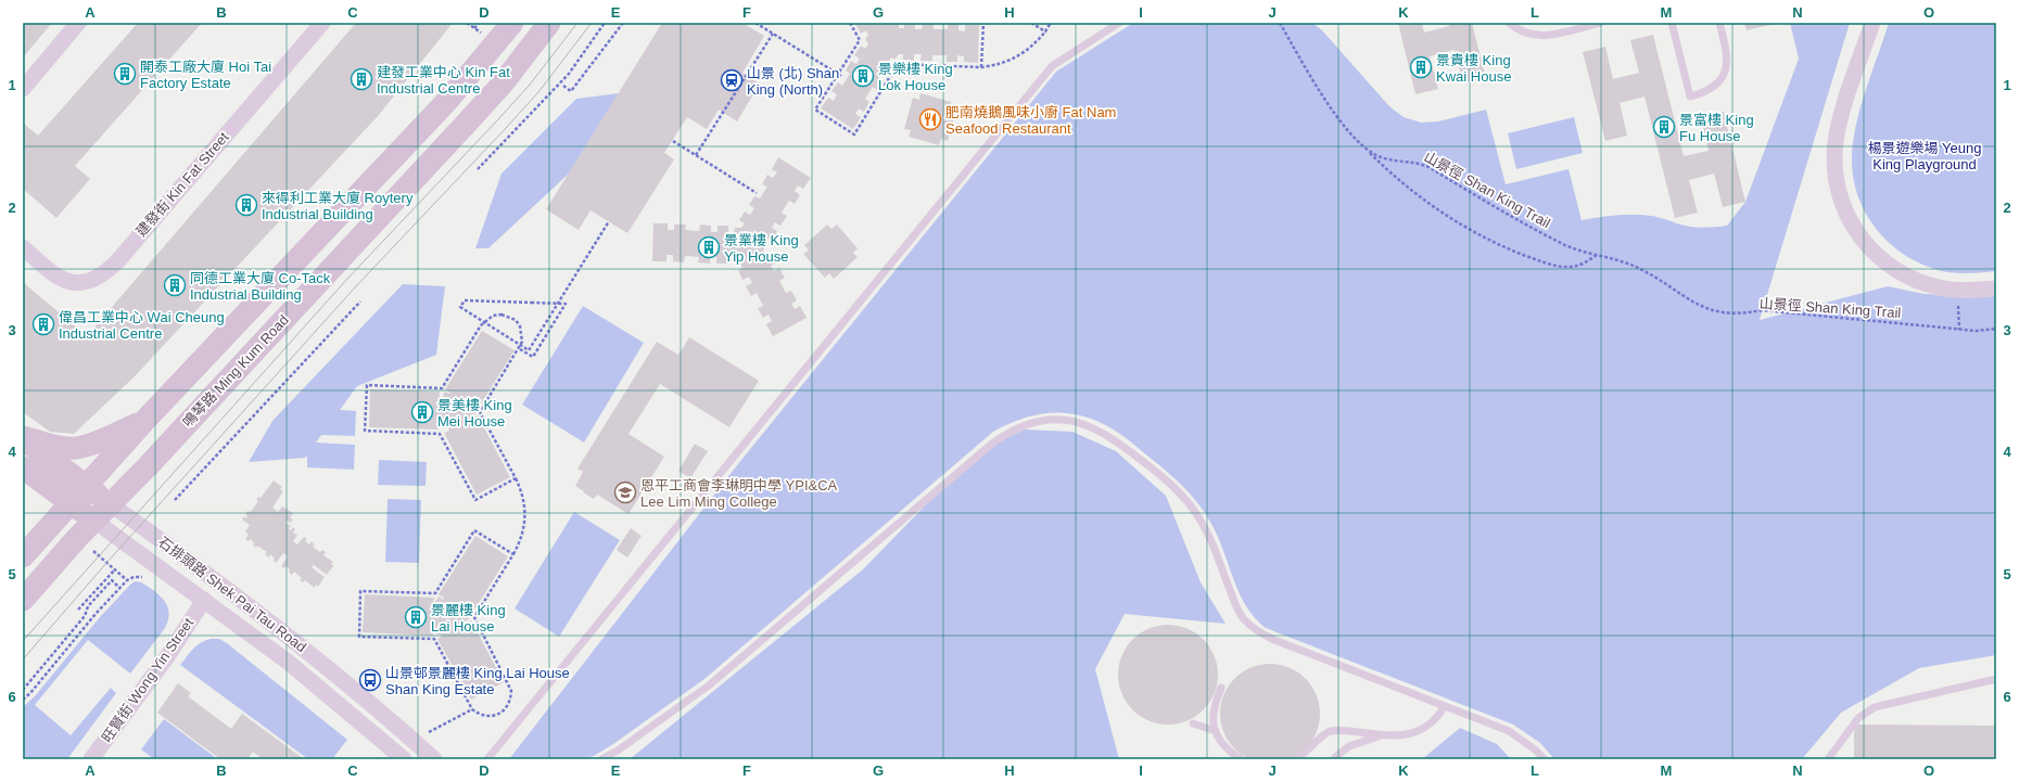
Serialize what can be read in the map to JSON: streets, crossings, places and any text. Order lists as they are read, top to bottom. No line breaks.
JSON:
{"streets":{"main road":["鳴琴路 Ming Kum Road","石排頭路 Shek Pai Tau Road"],"street":["建發街 Kin Fat Street","旺賢街 Wong Yin Street"],"path":["山景徑 Shan King Trail"]},"crossings":[["鳴琴路 Ming Kum Road","石排頭路 Shek Pai Tau Road"],["石排頭路 Shek Pai Tau Road","旺賢街 Wong Yin Street"]],"parks":["楊景遊樂場 Yeung King Playground"],"places":{"building":["景貴樓 King Kwai House","開泰工廠大廈 Hoi Tai Factory Estate","景樂樓 King Lok House","建發工業中心 Kin Fat Industrial Centre","景富樓 King Fu House","來得利工業大廈 Roytery Industrial Building","景業樓 King Yip House","同德工業大廈 Co-Tack Industrial Building","偉昌工業中心 Wai Cheung Industrial Centre","景美樓 King Mei House","景麗樓 King Lai House"],"station":["山景 (北) Shan King (North)"],"restaurant":["肥南燒鵝風味小廚 Fat Nam Seafood Restaurant"],"school or university":["恩平工商會李琳明中學 YPI&CA Lee Lim Ming College"],"bus stop":["山景邨景麗樓 King Lai House Shan King Estate"]},"grid":{"columns":["A","B","C","D","E","F","G","H","I","J","K","L","M","N","O"],"rows":["1","2","3","4","5","6"]}}
